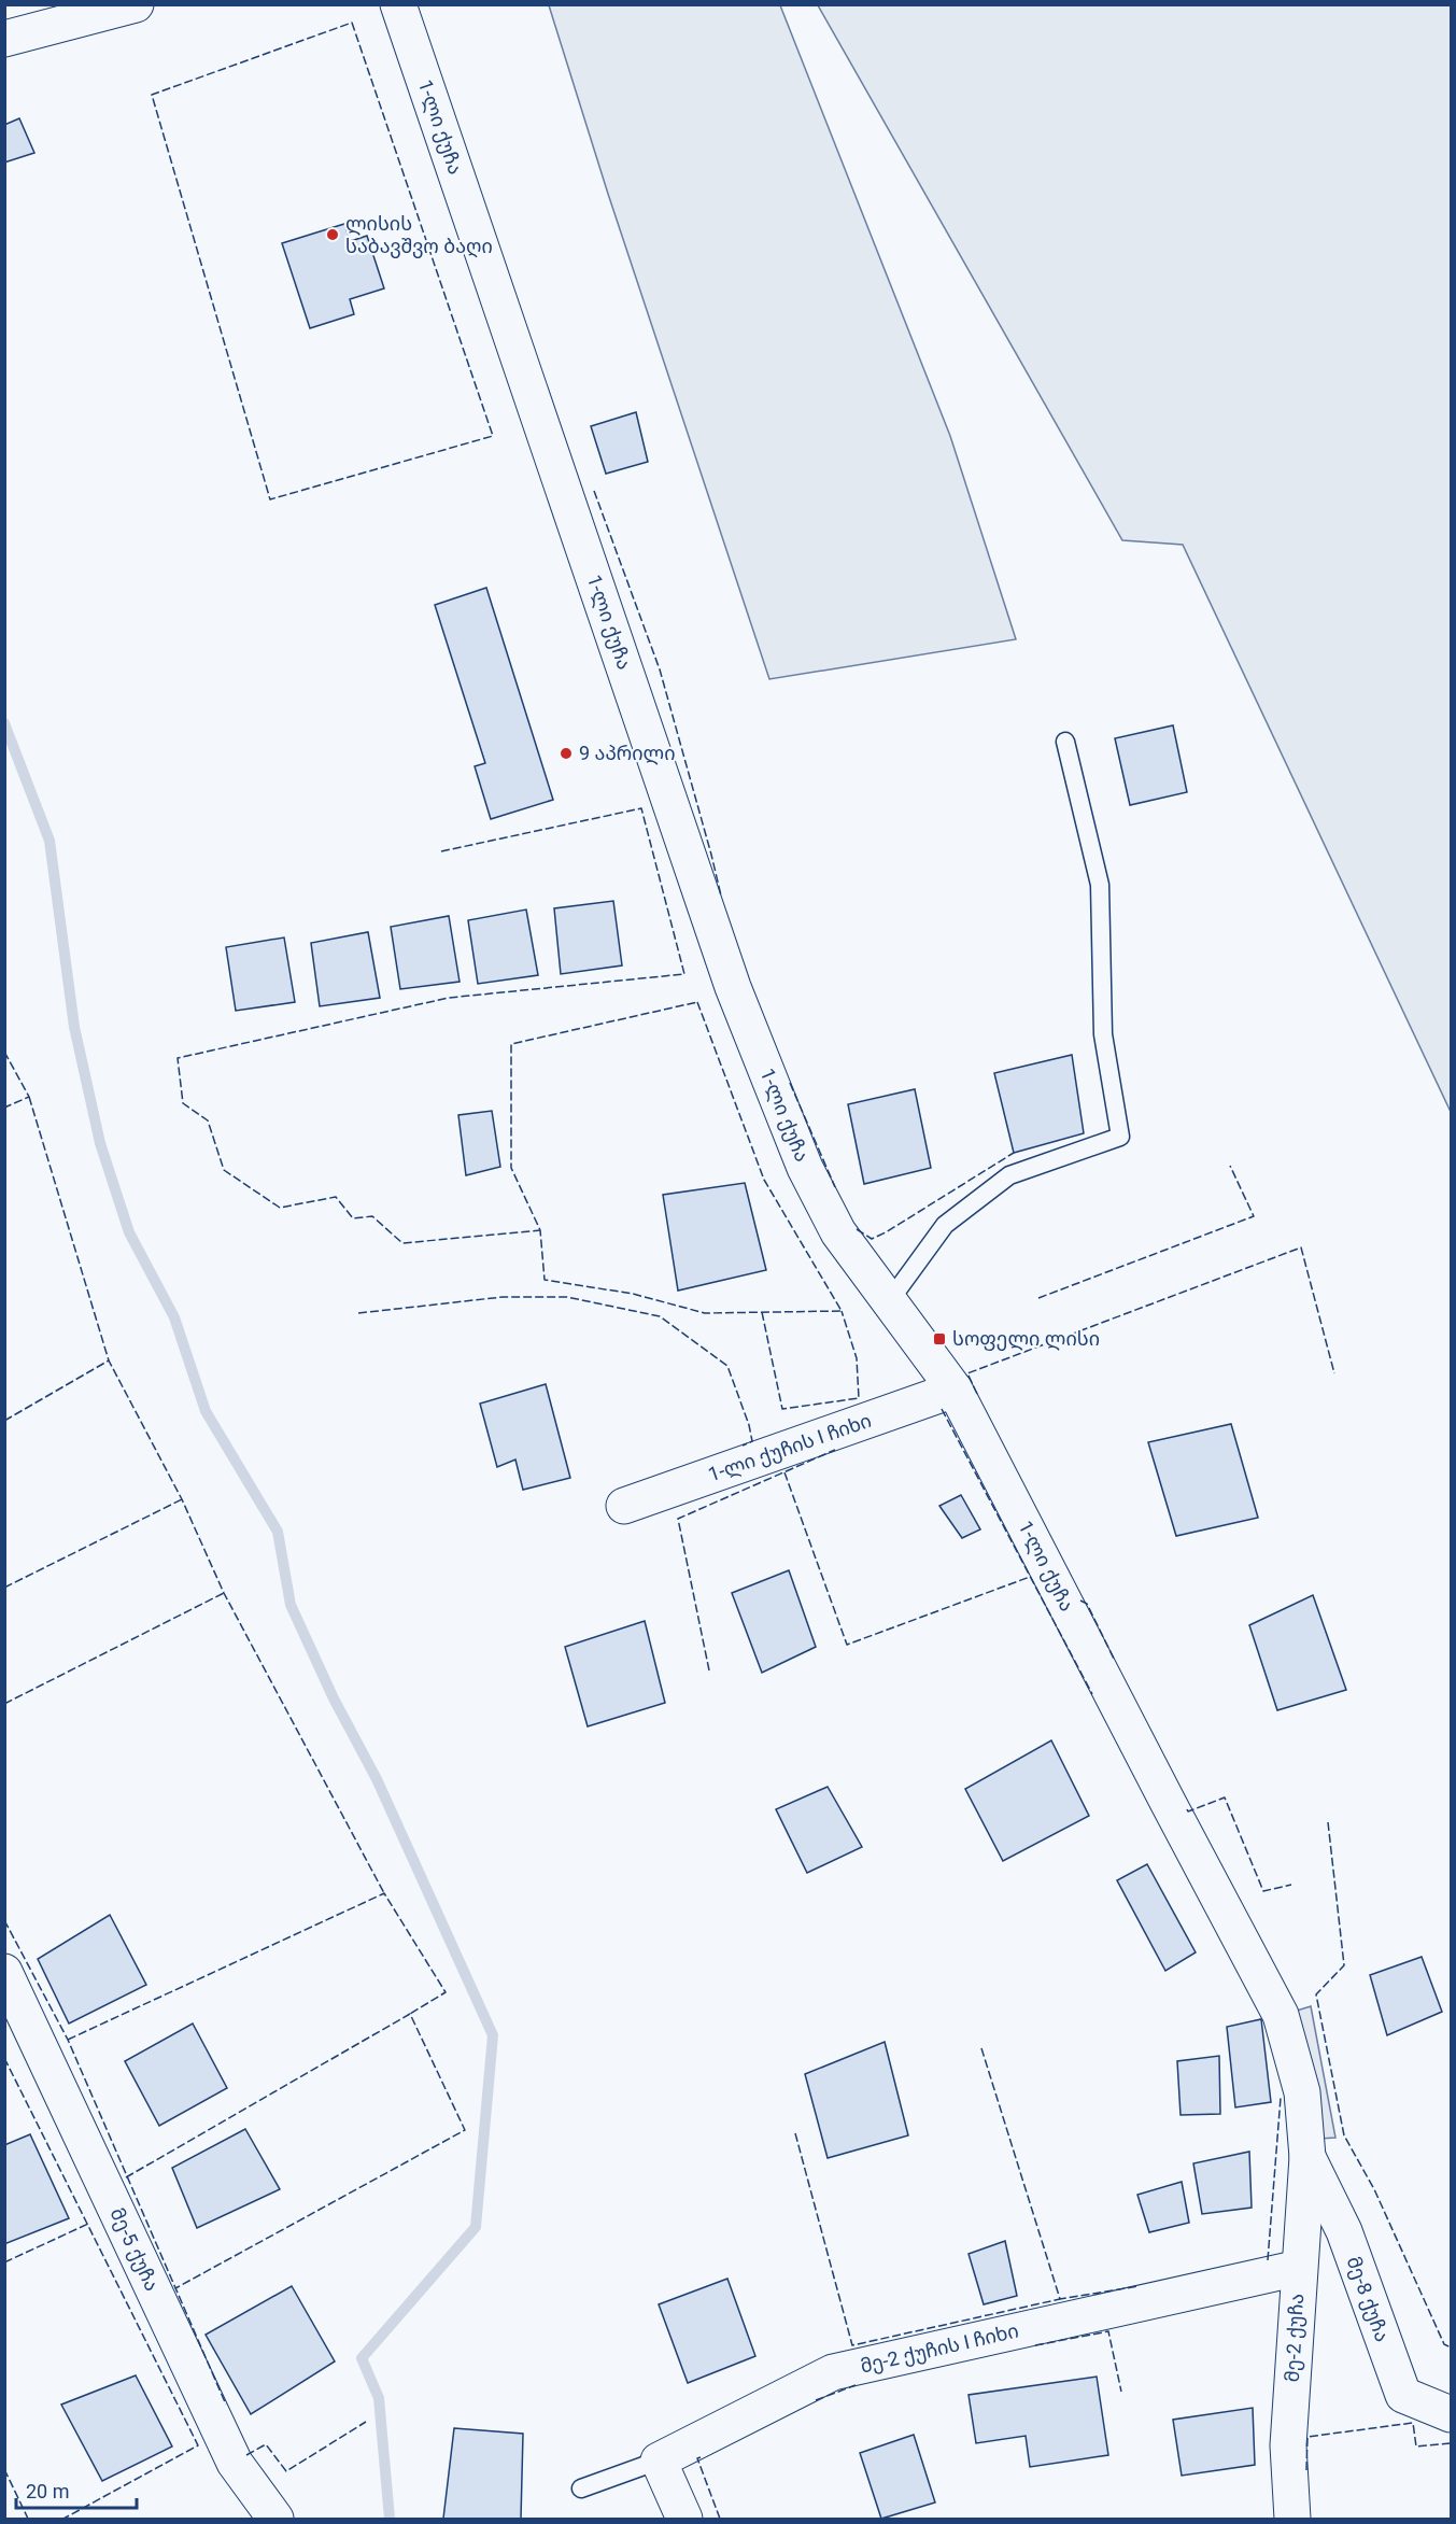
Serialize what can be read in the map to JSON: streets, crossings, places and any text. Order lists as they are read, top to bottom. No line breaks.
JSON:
{"streets":{"main road":["1-ლი ქუჩა","1-ლი ქუჩის I ჩიხი","მე-5 ქუჩა","მე-8 ქუჩა","მე-2 ქუჩა","მე-2 ქუჩის I ჩიხი"]},"crossings":[["1-ლი ქუჩა","1-ლი ქუჩის I ჩიხი"],["1-ლი ქუჩა","მე-8 ქუჩა"],["1-ლი ქუჩა","მე-2 ქუჩა"],["მე-8 ქუჩა","მე-2 ქუჩა"],["მე-2 ქუჩა","მე-2 ქუჩის I ჩიხი"]],"places":{"other":["ლისის საბავშვო ბაღი","9 აპრილი"],"transit":["სოფელი ლისი"]},"scale_bar":"20 m"}
